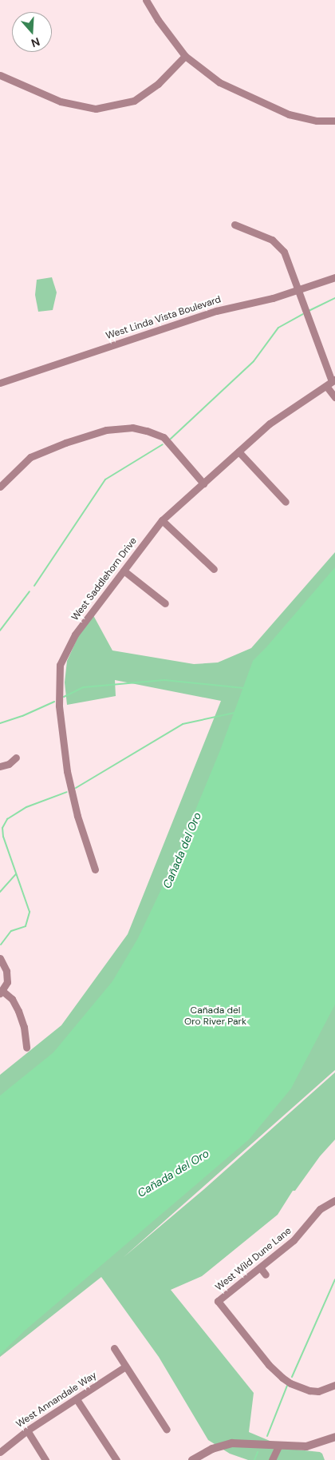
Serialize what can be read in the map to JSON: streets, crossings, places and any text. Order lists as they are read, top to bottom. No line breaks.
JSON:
{"streets":{"street":["West Linda Vista Boulevard","West Saddlehorn Drive","West Wild Dune Lane","West Annandale Way"]},"water":["Cañada del Oro"],"parks":["Cañada del Oro River Park"],"north":"bottom"}
